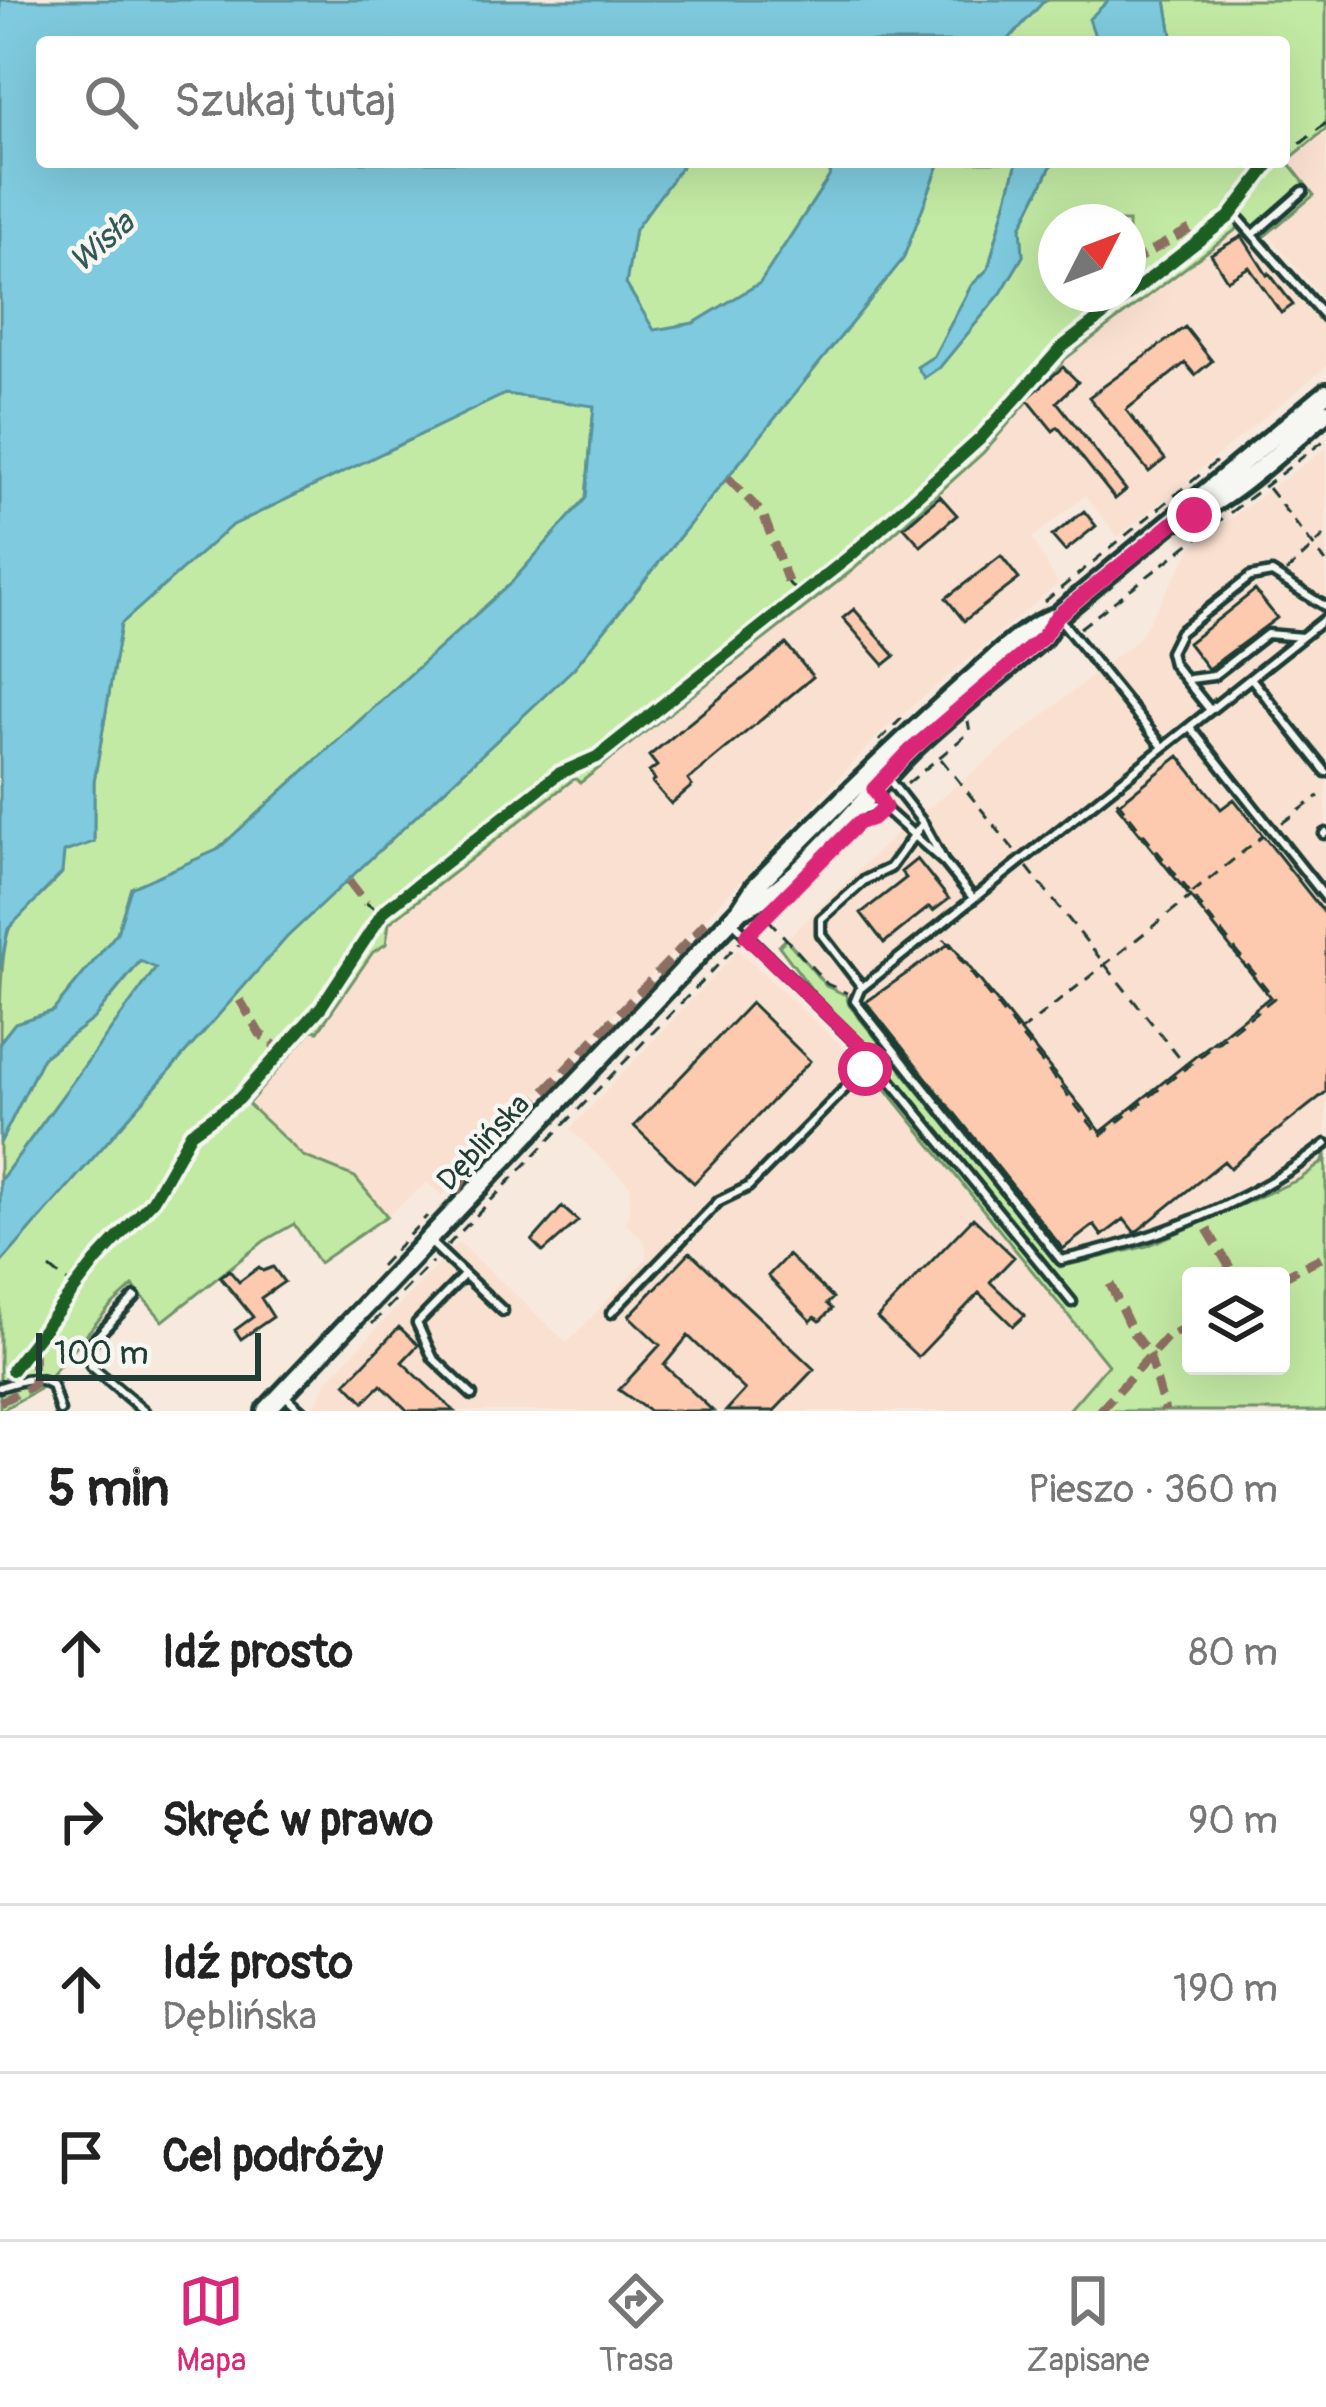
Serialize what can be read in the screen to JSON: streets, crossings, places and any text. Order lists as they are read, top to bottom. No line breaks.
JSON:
{"streets":{"main road":["Dęblińska"]},"water":["Wisła"],"scale_bar":"100 m","north":"top right","page":{"search":"Szukaj tutaj","scale":"100 m","heading":["5 min","Pieszo · 360 m"],"list":[["Idź prosto","80 m"],["Skręć w prawo","90 m"],["Idź prosto","Dęblińska","190 m"],"Cel podróży"],"nav":["Mapa","Trasa","Zapisane"]}}
